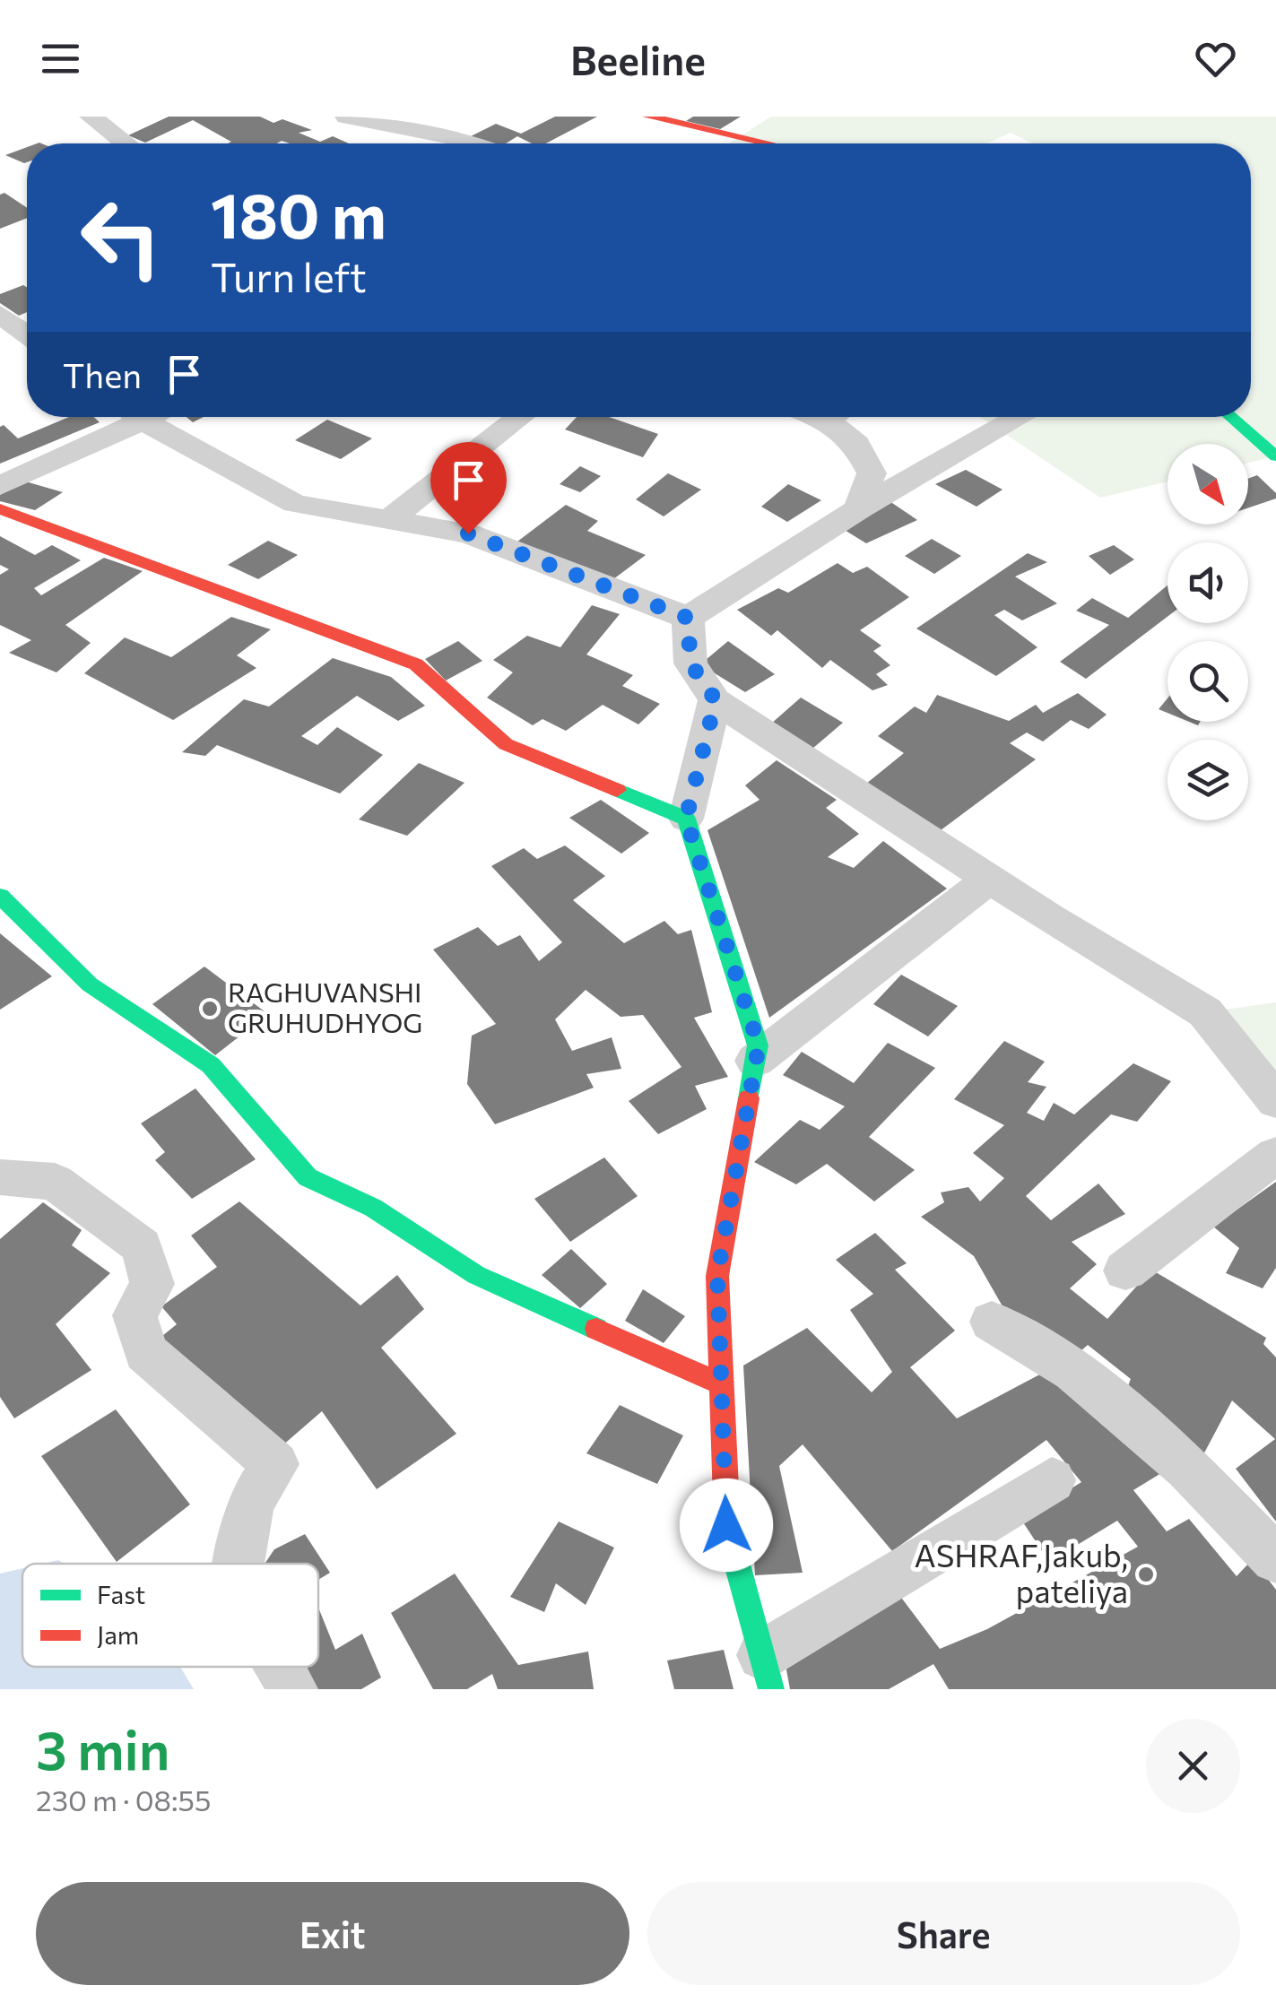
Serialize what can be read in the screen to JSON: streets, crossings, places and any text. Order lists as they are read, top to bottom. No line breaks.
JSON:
{"places":["RAGHUVANSHI GRUHUDHYOG","ASHRAF,Jakub, pateliya"],"legend":["Fast","Jam"],"north":"bottom right","page":{"header":"Beeline","turn":["180 m","Turn left"],"then":"Then","heading":["3 min","230 m · 08:55"],"buttons":["Exit","Share"]}}
